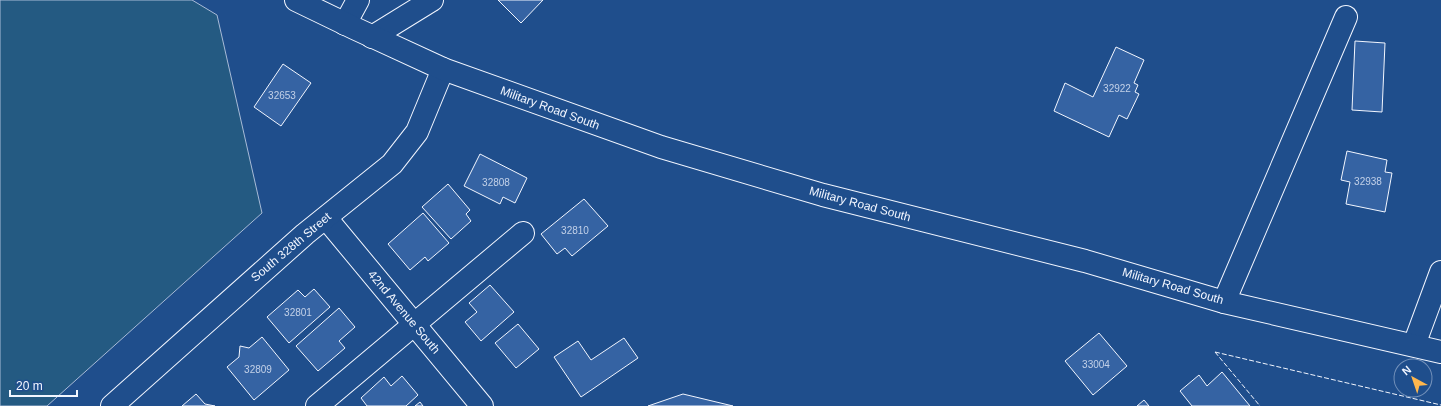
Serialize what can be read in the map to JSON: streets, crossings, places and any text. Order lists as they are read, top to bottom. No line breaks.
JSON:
{"streets":{"main road":["Military Road South","South 328th Street","42nd Avenue South"]},"crossings":[["Military Road South","South 328th Street"],["South 328th Street","42nd Avenue South"]],"house_numbers":["32922","32653","32938","32808","32810","32801","33004","32809"],"scale_bar":"20 m","north":"top left"}
